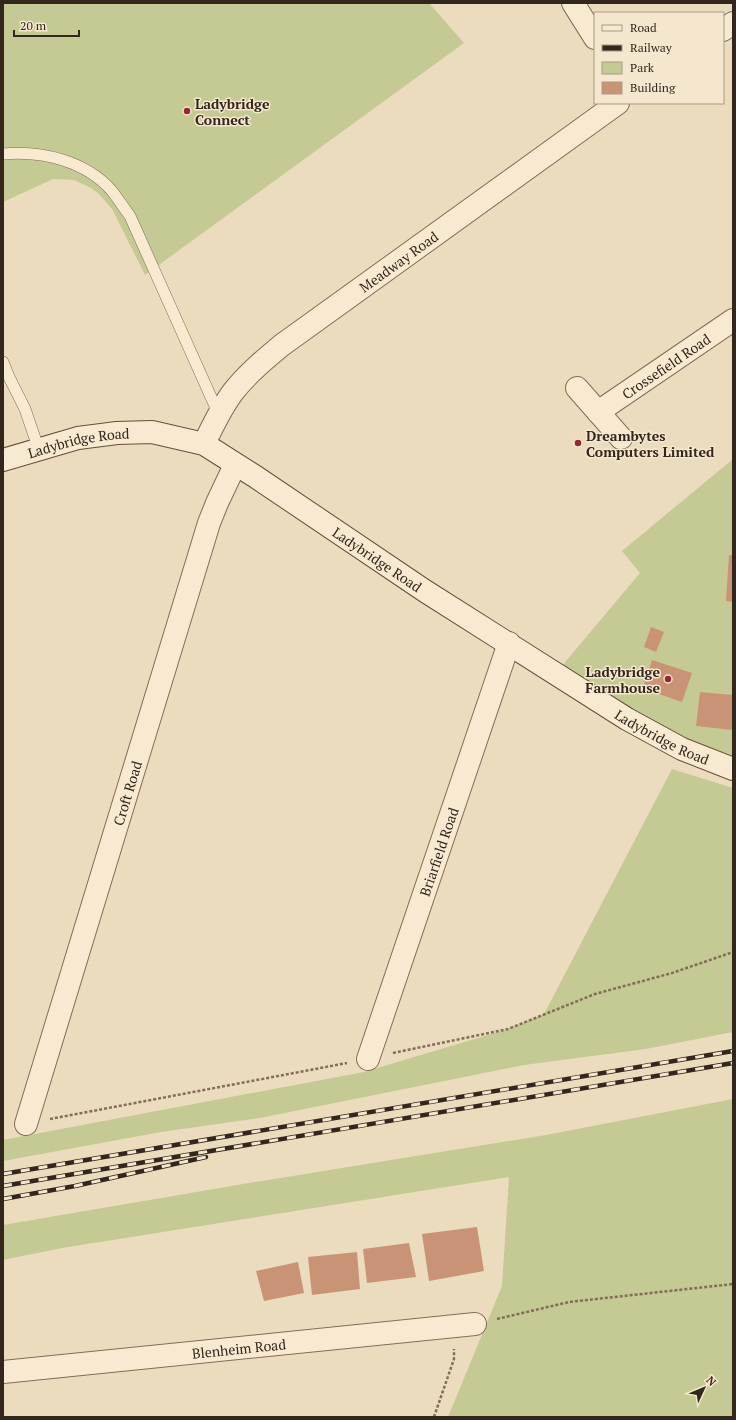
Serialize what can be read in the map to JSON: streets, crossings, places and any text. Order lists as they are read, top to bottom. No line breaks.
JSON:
{"streets":{"street":["Meadway Road","Crossefield Road","Ladybridge Road","Croft Road","Briarfield Road","Blenheim Road"]},"crossings":[["Meadway Road","Ladybridge Road"],["Ladybridge Road","Croft Road"],["Ladybridge Road","Briarfield Road"]],"places":["Ladybridge Connect","Dreambytes Computers Limited","Ladybridge Farmhouse"],"legend":["Road","Railway","Park","Building"],"scale_bar":"20 m","north":"top right"}
